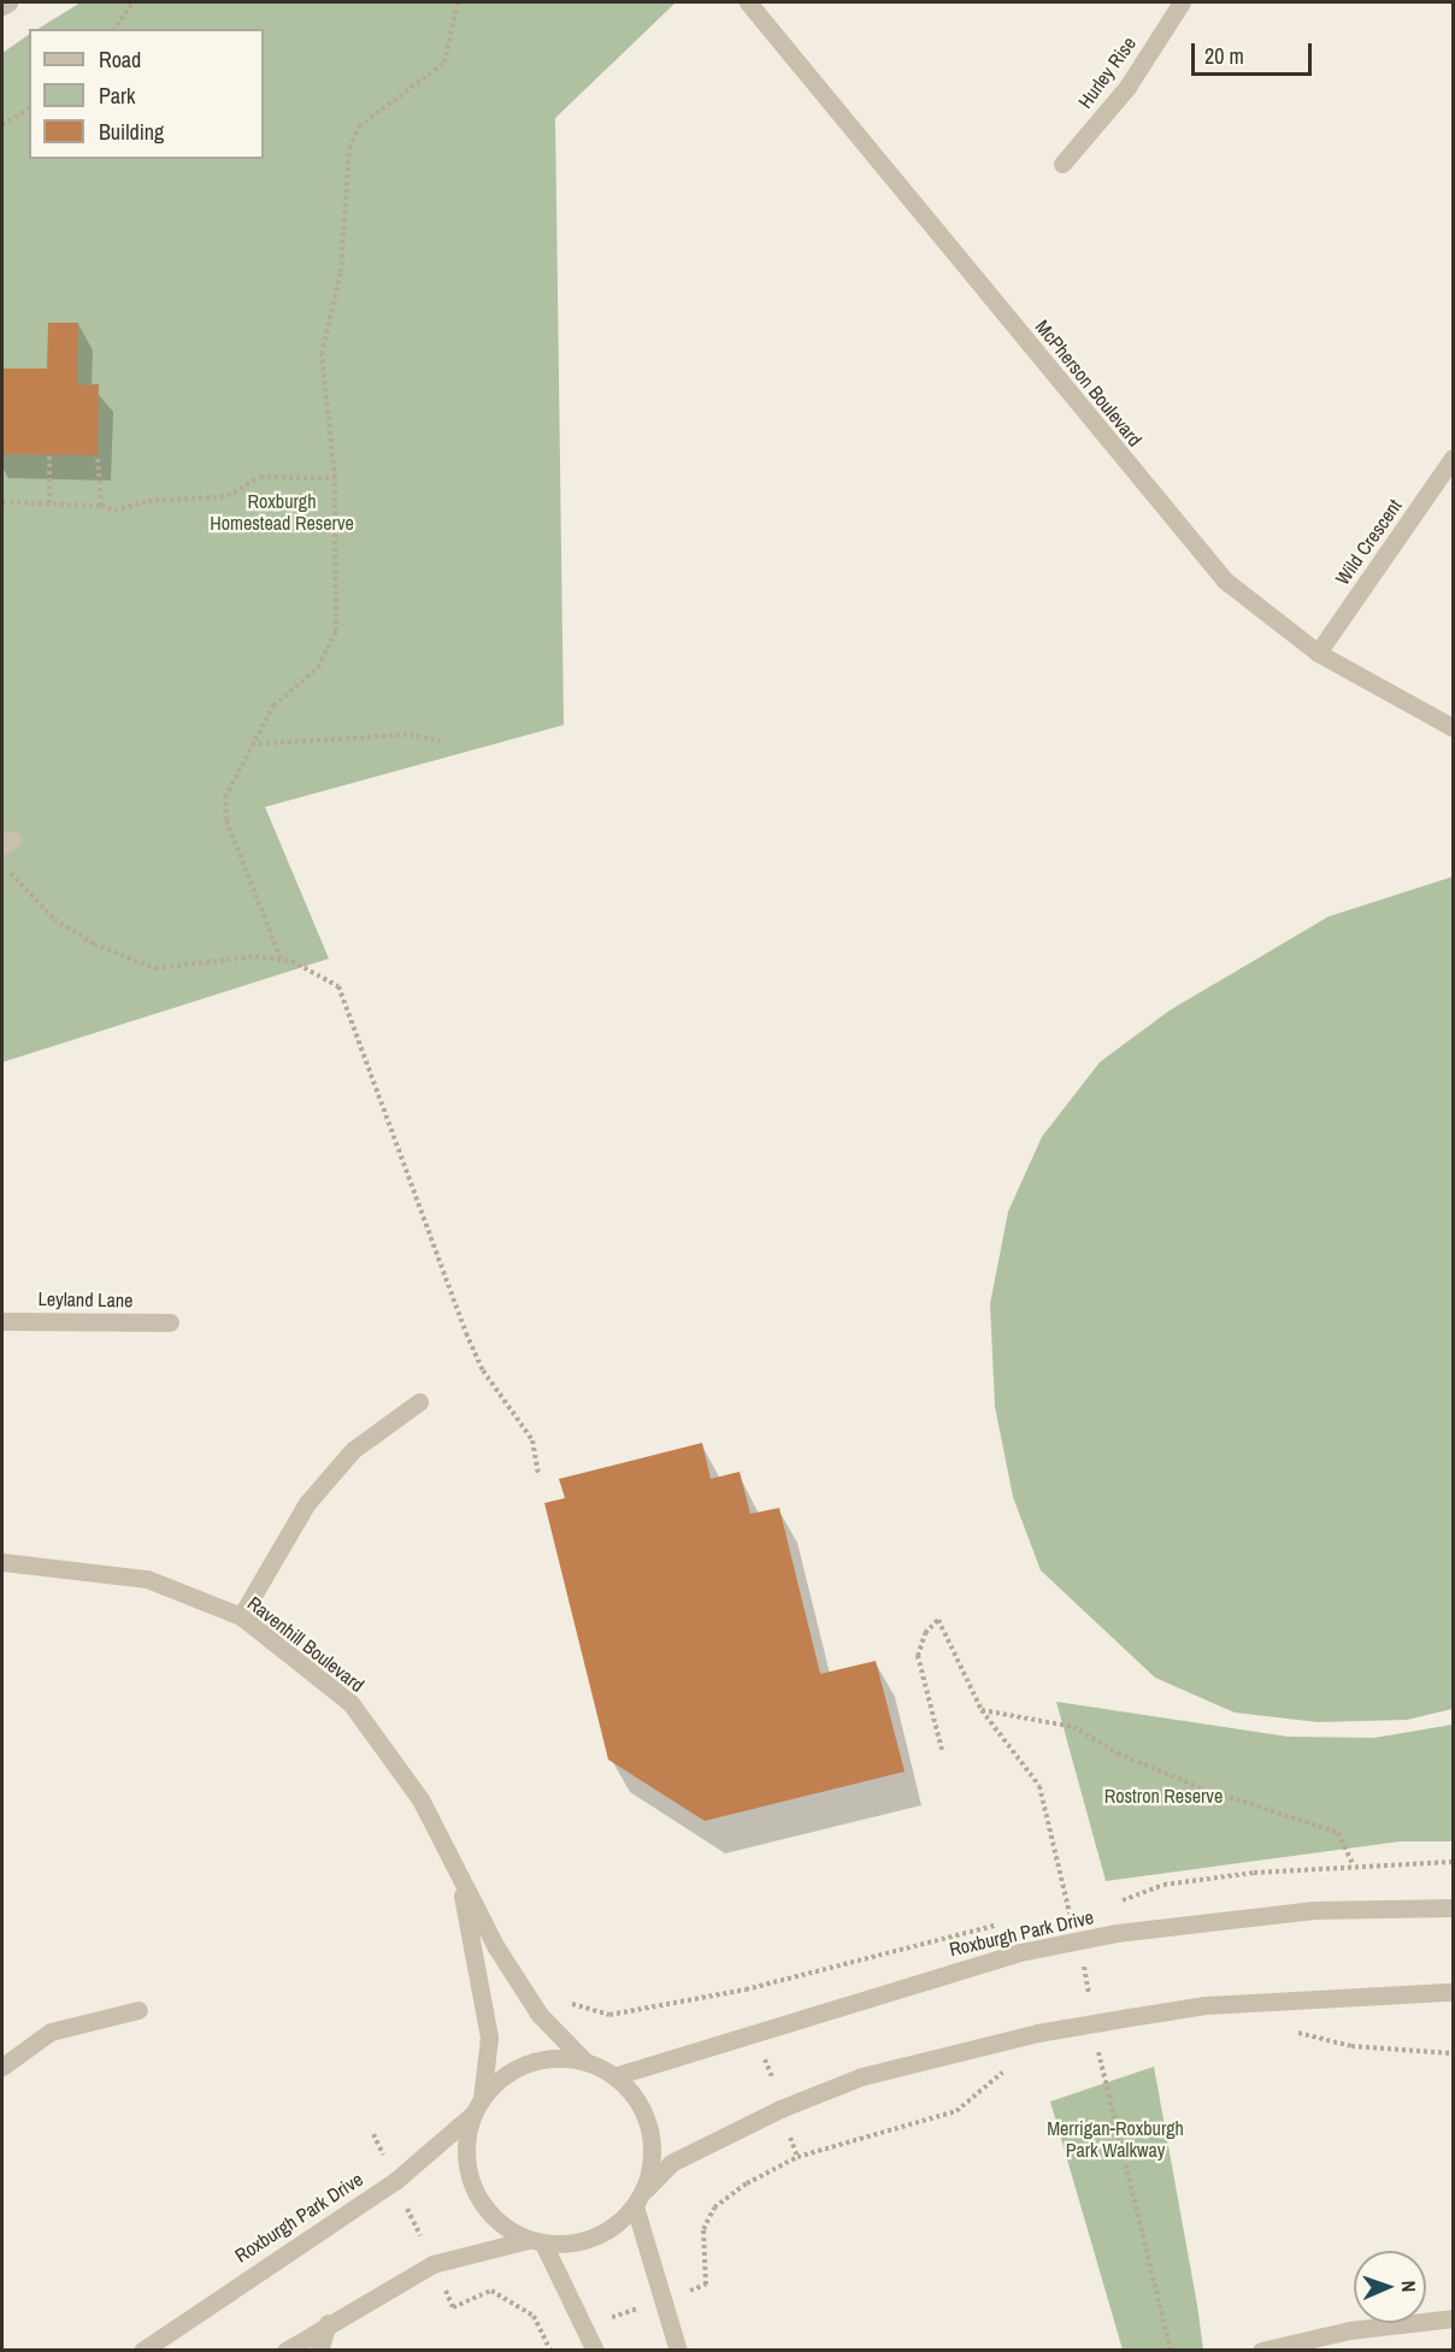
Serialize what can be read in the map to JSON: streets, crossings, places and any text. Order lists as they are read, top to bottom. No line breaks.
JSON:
{"streets":{"street":["Hurley Rise","McPherson Boulevard","Wild Crescent","Leyland Lane","Ravenhill Boulevard","Roxburgh Park Drive"]},"crossings":[["McPherson Boulevard","Wild Crescent"],["Ravenhill Boulevard","Roxburgh Park Drive"]],"parks":["Roxburgh Homestead Reserve","Rostron Reserve","Merrigan-Roxburgh Park Walkway"],"legend":["Road","Park","Building"],"scale_bar":"20 m","north":"right"}
